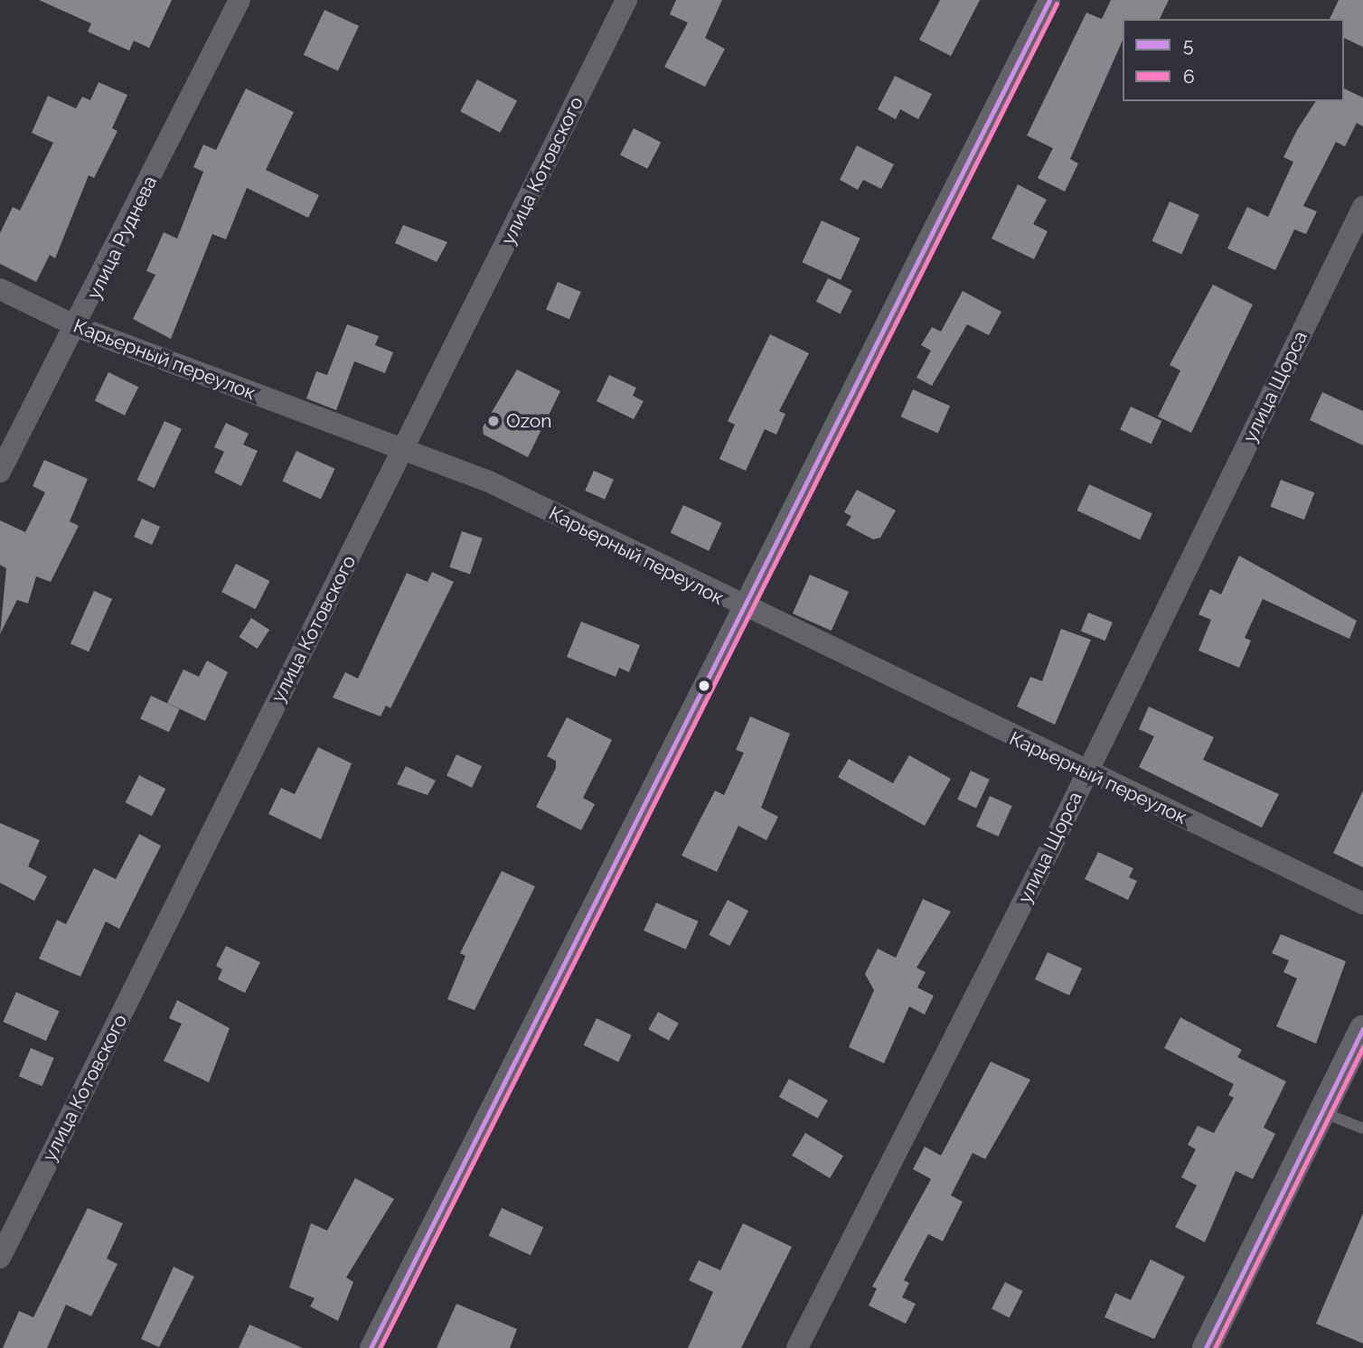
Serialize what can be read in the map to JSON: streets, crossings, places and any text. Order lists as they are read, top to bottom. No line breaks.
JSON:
{"streets":{"street":["улица Котовского","улица Руднева","Карьерный переулок","улица Щорса"]},"crossings":[["улица Котовского","Карьерный переулок"],["улица Руднева","Карьерный переулок"],["Карьерный переулок","улица Щорса"]],"places":["Ozon"],"lines":["transit line 5","transit line 6"],"legend":["5","6"]}
